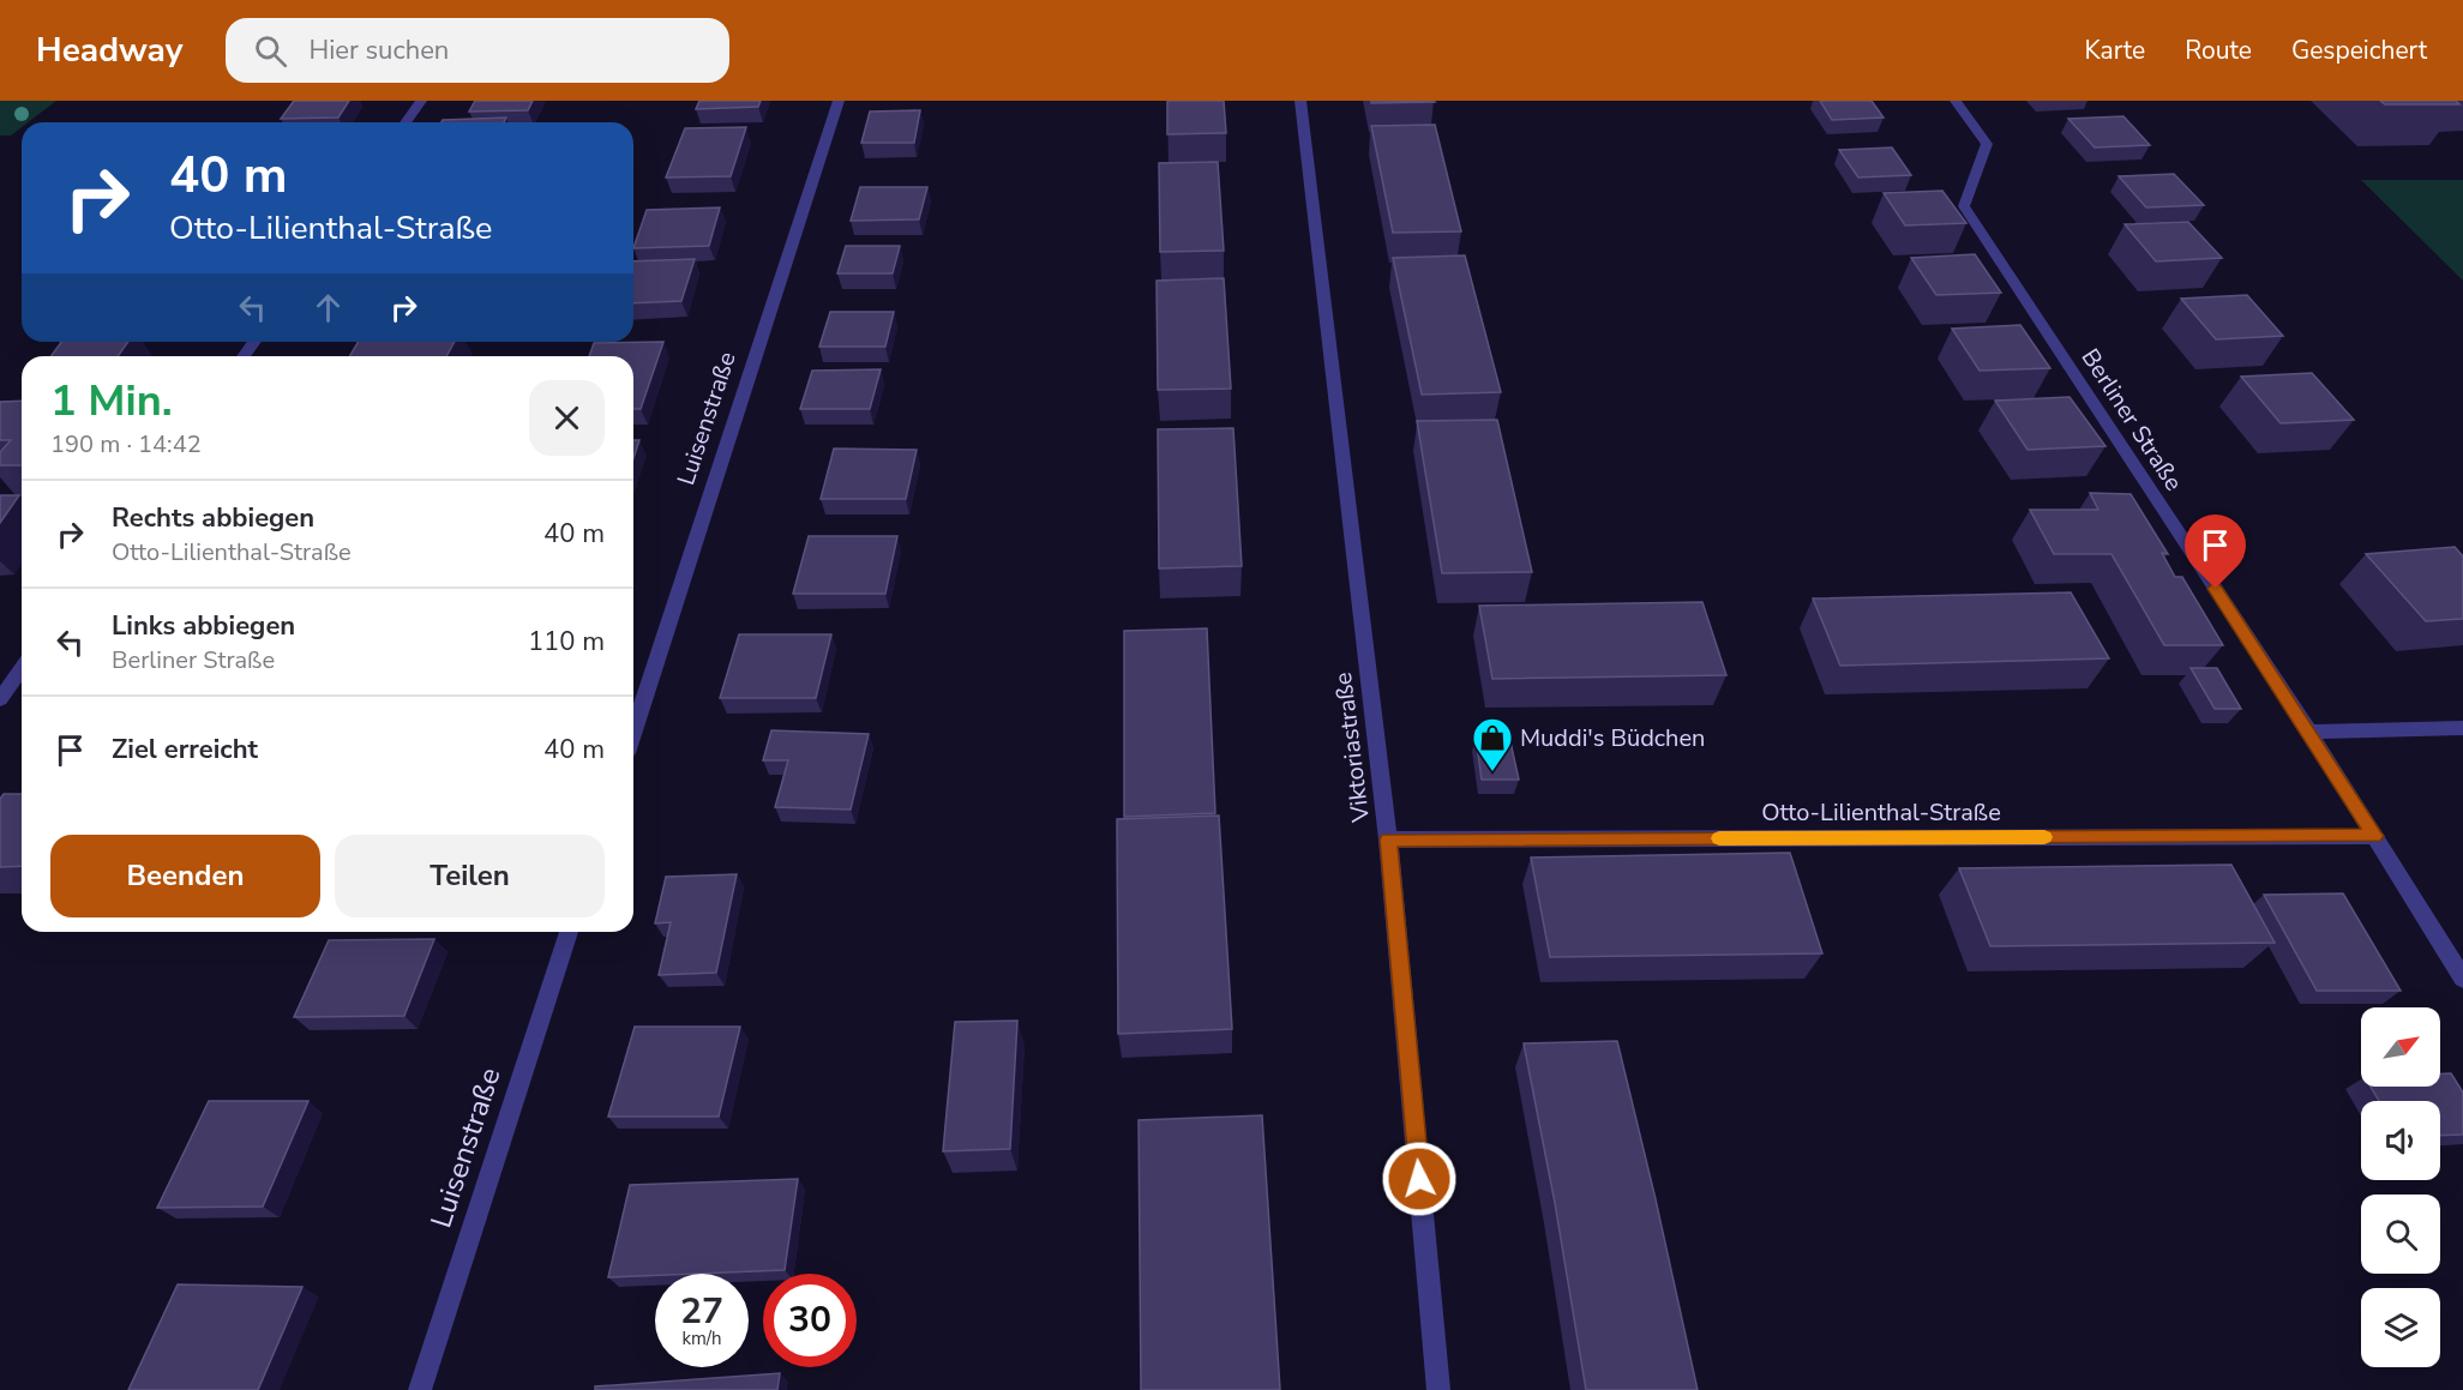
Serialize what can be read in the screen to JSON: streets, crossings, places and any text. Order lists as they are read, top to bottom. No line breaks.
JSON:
{"streets":{"street":["Luisenstraße","Berliner Straße","Viktoriastraße","Otto-Lilienthal-Straße"]},"crossings":[["Berliner Straße","Otto-Lilienthal-Straße"],["Viktoriastraße","Otto-Lilienthal-Straße"]],"places":{"shop":["Muddi's Büdchen"]},"north":"top right","page":{"header":"Headway","search":"Hier suchen","nav":["Karte","Route","Gespeichert"],"turn":["40 m","Otto-Lilienthal-Straße"],"heading":["1 Min.","190 m · 14:42"],"list":[{"name":"Rechts abbiegen","note":"Otto-Lilienthal-Straße","value":"40 m"},{"name":"Links abbiegen","note":"Berliner Straße","value":"110 m"},{"name":"Ziel erreicht","value":"40 m"}],"buttons":["Beenden","Teilen"],"speed":"27 km/h","limit":"30"}}
